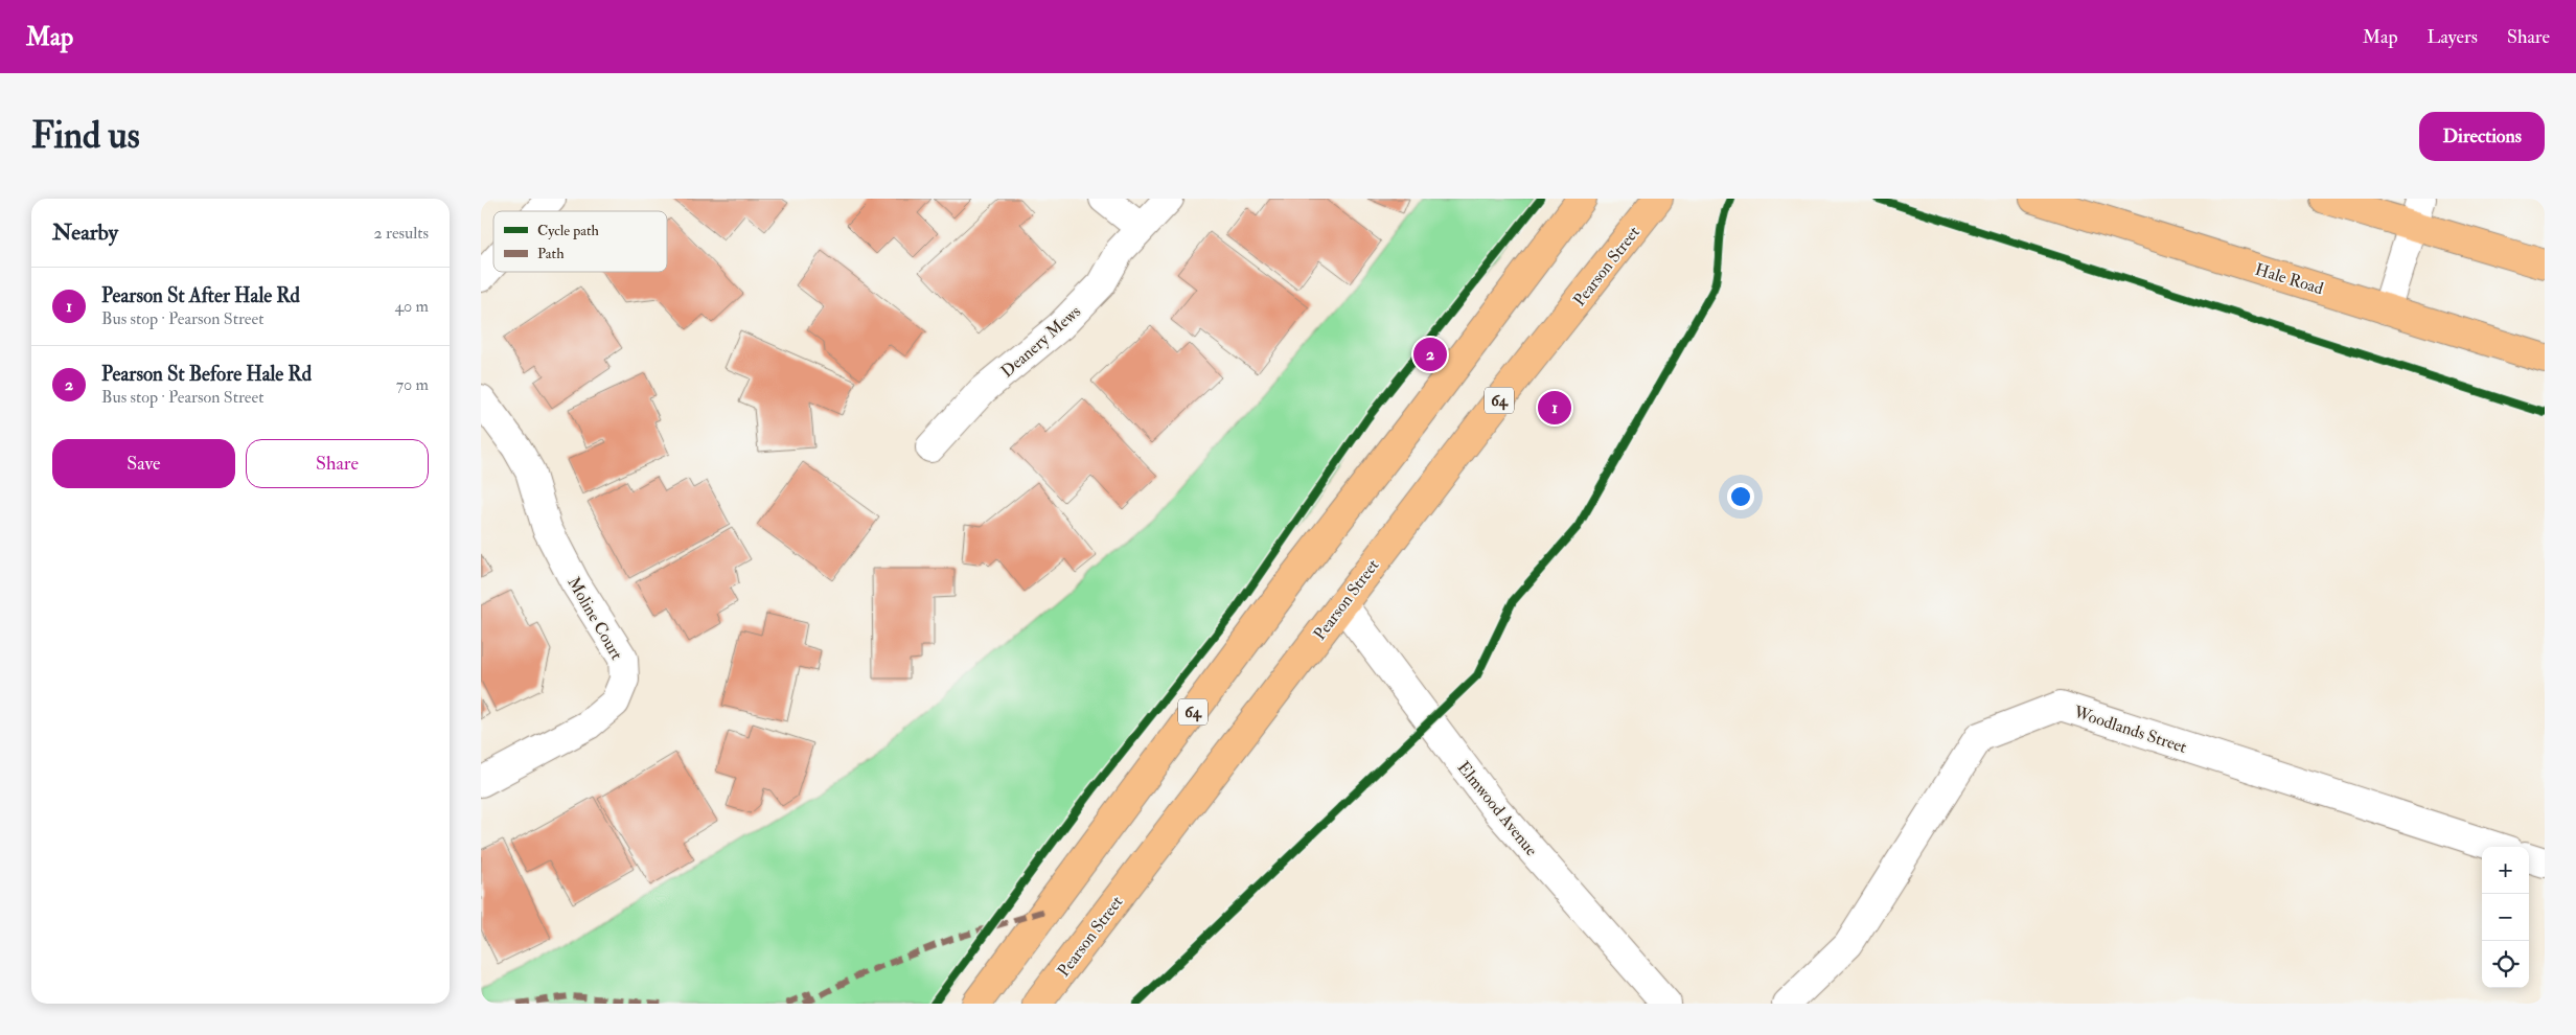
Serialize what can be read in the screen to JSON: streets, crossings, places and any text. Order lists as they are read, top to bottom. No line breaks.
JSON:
{"streets":{"main road":["Pearson Street","Hale Road","64"],"street":["Deanery Mews","Moline Court","Woodlands Street","Elmwood Avenue"]},"crossings":[["Pearson Street","Elmwood Avenue"]],"legend":["Cycle path","Path"],"page":{"header":"Map","nav":["Map","Layers","Share"],"buttons":["Directions",["Save","Share"]],"title":"Find us","heading":["Nearby","2 results"],"list":[{"mark":"1","name":"Pearson St After Hale Rd","note":"Bus stop · Pearson Street","value":"40 m"},{"mark":"2","name":"Pearson St Before Hale Rd","note":"Bus stop · Pearson Street","value":"70 m"}],"pins":["2","1"],"map_buttons":["+","−"]}}
